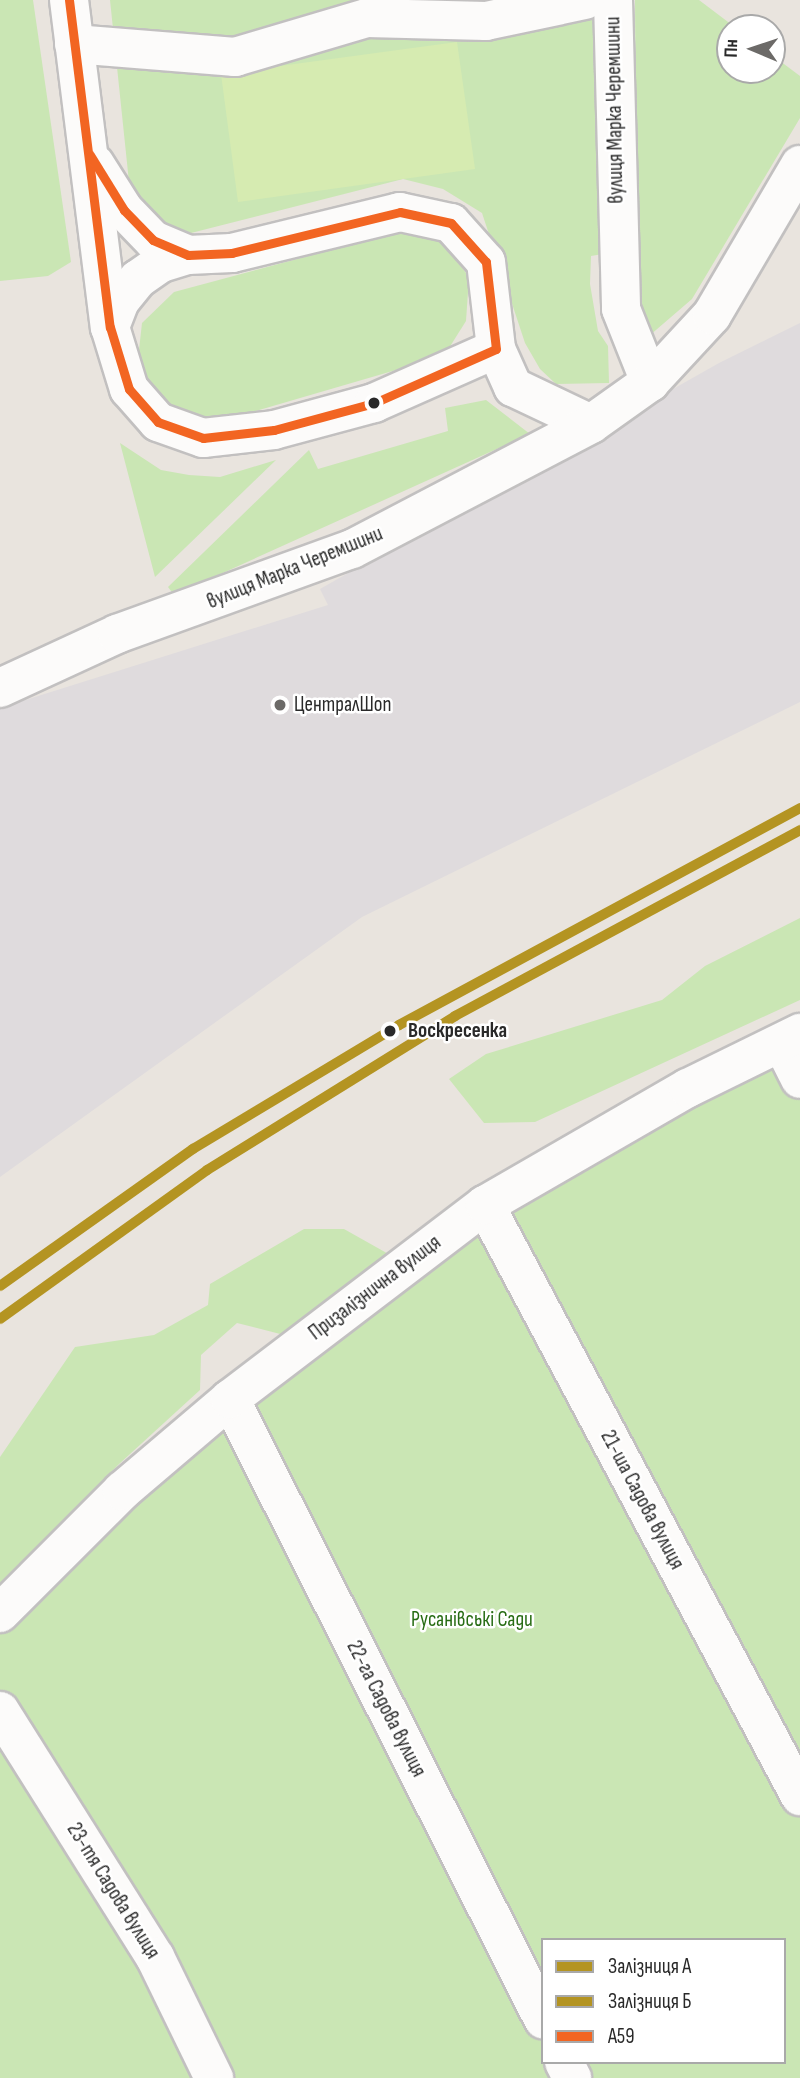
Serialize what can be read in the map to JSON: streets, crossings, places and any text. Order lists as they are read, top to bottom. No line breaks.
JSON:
{"streets":{"street":["вулиця Марка Черемшини","Призалізнична вулиця","21-ша Садова вулиця","22-га Садова вулиця","23-тя Садова вулиця"]},"crossings":[["Призалізнична вулиця","21-ша Садова вулиця"],["Призалізнична вулиця","22-га Садова вулиця"]],"parks":["Русанівські Сади"],"places":["ЦентралШоп","Воскресенка"],"lines":["transit line А59","rail line Б","rail line A"],"legend":["Залізниця A","Залізниця Б","А59"],"north":"left"}
